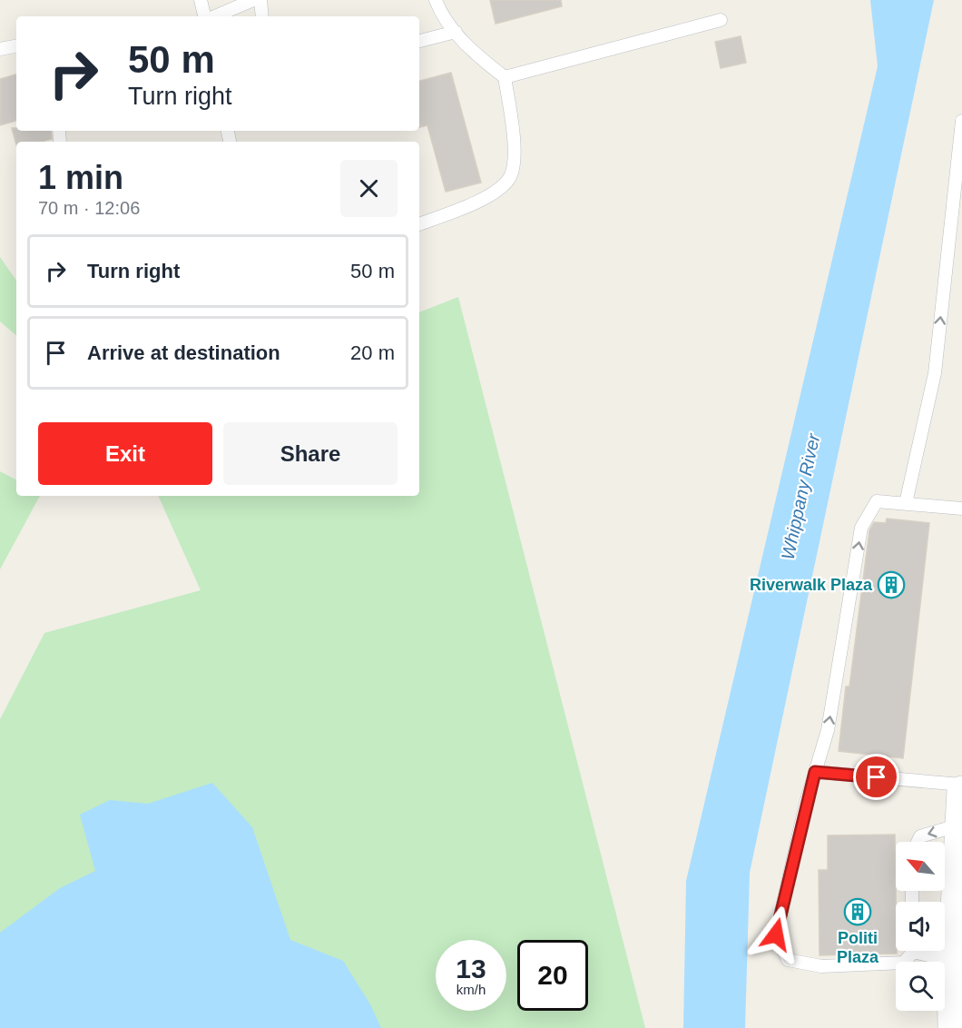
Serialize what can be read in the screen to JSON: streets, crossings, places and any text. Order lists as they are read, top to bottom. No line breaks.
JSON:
{"water":["Whippany River"],"places":{"building":["Riverwalk Plaza","Politi Plaza"]},"north":"top left","page":{"turn":["50 m","Turn right"],"heading":["1 min","70 m · 12:06"],"list":[{"name":"Turn right","value":"50 m"},{"name":"Arrive at destination","value":"20 m"}],"buttons":["Exit","Share"],"speed":"13 km/h","limit":"20"}}
